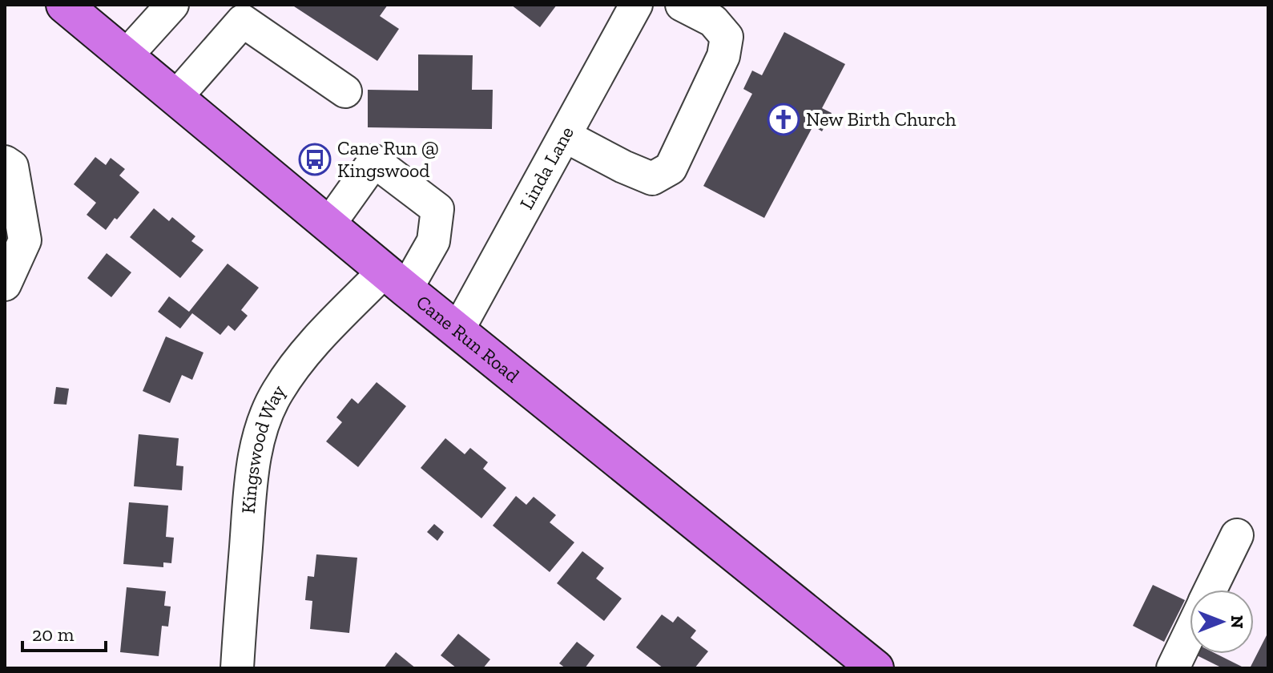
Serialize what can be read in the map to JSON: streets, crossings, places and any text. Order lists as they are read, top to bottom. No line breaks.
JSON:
{"streets":{"main road":["Cane Run Road"],"street":["Linda Lane","Kingswood Way"]},"crossings":[["Linda Lane","Cane Run Road"],["Cane Run Road","Kingswood Way"]],"places":{"church":["New Birth Church"],"bus stop":["Cane Run @ Kingswood"]},"scale_bar":"20 m","north":"right"}
